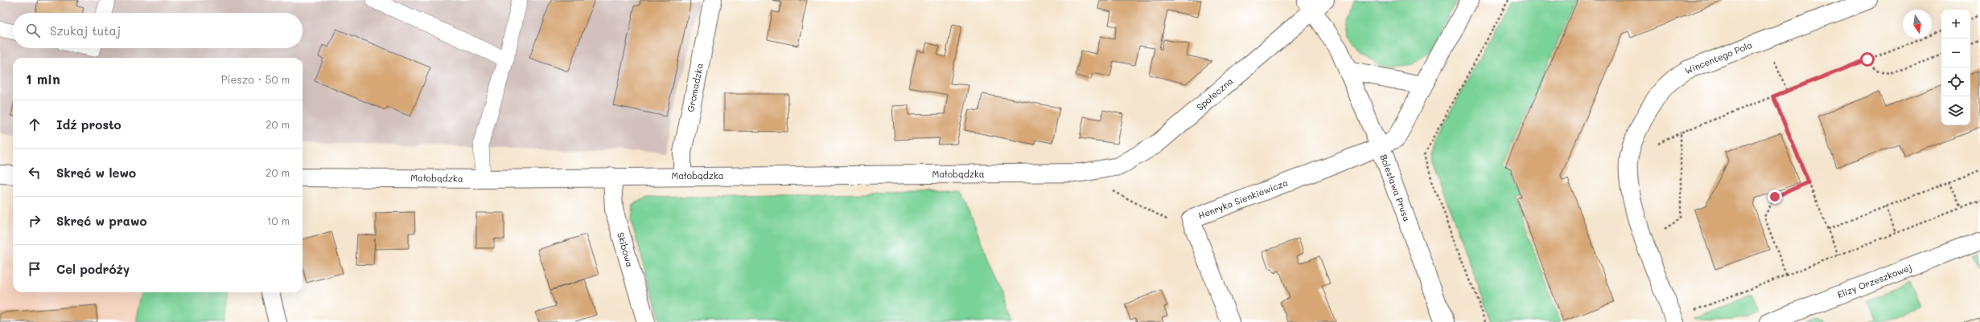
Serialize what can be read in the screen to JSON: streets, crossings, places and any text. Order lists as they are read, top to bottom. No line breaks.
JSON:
{"streets":{"street":["Wincentego Pola","Gromadzka","Społeczna","Małobądzka","Bolesława Prusa","Henryka Sienkiewicza","Skibowa","Elizy Orzeszkowej"]},"crossings":[["Gromadzka","Małobądzka"],["Społeczna","Małobądzka"],["Małobądzka","Skibowa"],["Bolesława Prusa","Henryka Sienkiewicza"]],"north":"bottom","page":{"map_buttons":["+","−"],"search":"Szukaj tutaj","heading":["1 min","Pieszo · 50 m"],"list":[["Idź prosto","20 m"],["Skręć w lewo","20 m"],["Skręć w prawo","10 m"],"Cel podróży"]}}
